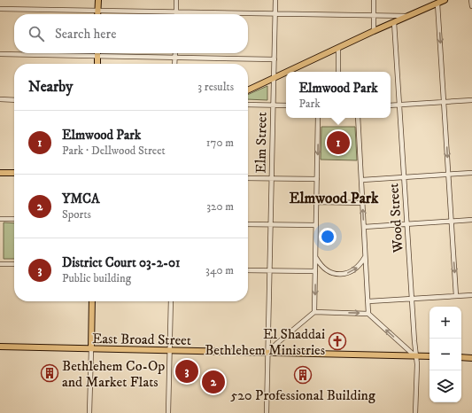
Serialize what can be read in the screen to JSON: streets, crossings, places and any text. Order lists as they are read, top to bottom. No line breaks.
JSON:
{"streets":{"main road":["East Broad Street"],"street":["Elm Street","Wood Street"]},"crossings":[["Elm Street","East Broad Street"],["Wood Street","East Broad Street"]],"districts":["Elmwood Park"],"places":{"church":["El Shaddai Bethlehem Ministries"],"building":["Bethlehem Co-Op and Market Flats","520 Professional Building"]},"page":{"search":"Search here","heading":["Nearby","3 results"],"popup":["Elmwood Park","Park"],"list":[{"mark":"1","name":"Elmwood Park","note":"Park · Dellwood Street","value":"170 m"},{"mark":"2","name":"YMCA","note":"Sports","value":"320 m"},{"mark":"3","name":"District Court 03-2-01","note":"Public building","value":"340 m"}],"pins":["1","3","2"],"map_buttons":["+","−"]}}
